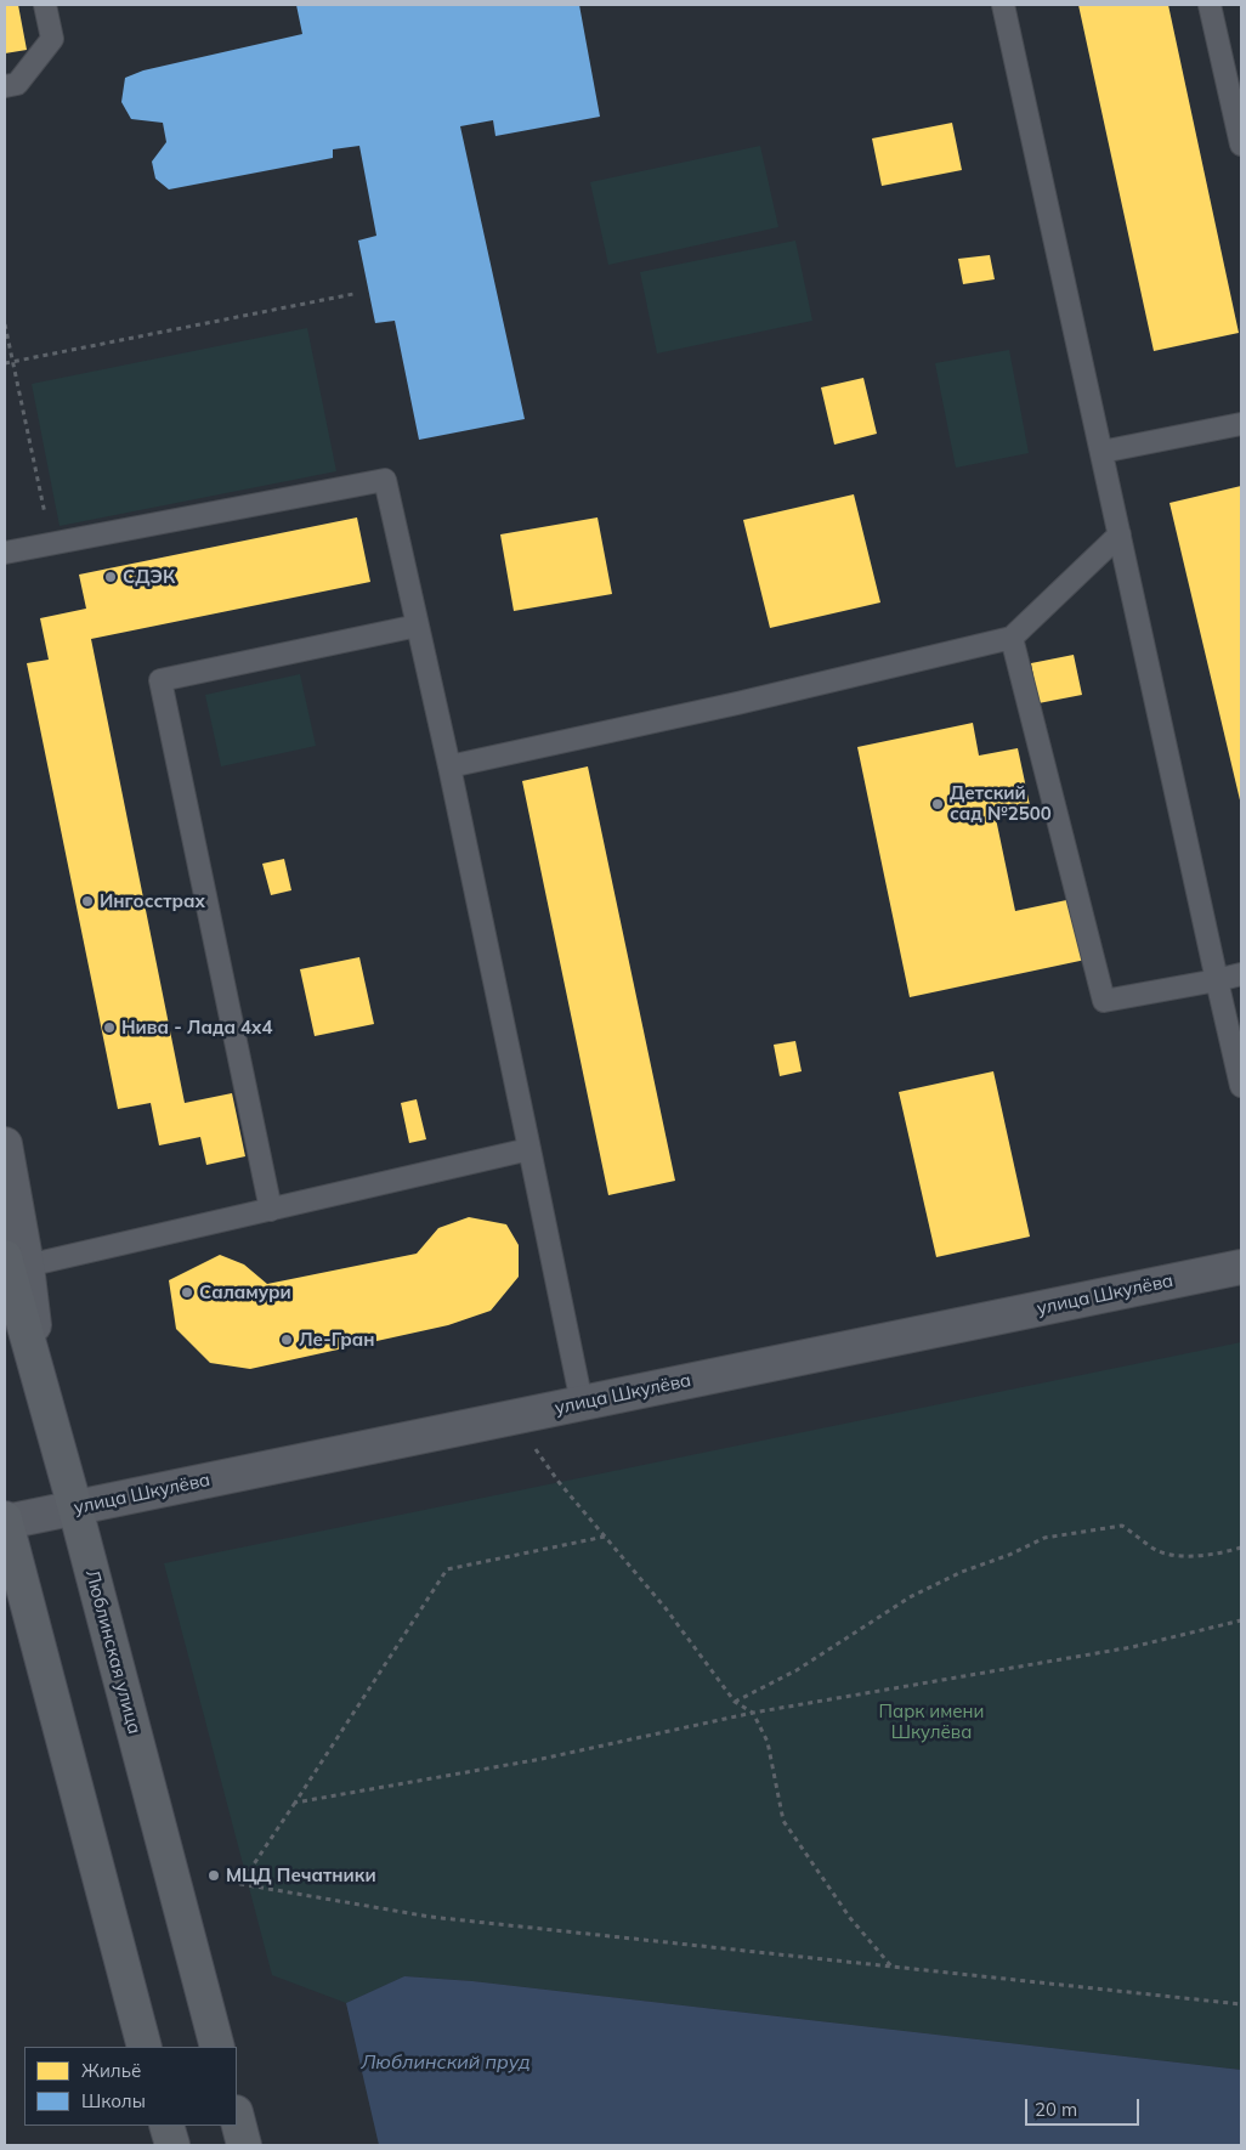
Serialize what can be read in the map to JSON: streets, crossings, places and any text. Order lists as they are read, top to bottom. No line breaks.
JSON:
{"streets":{"main road":["Люблинская улица"],"street":["улица Шкулёва"]},"crossings":[["улица Шкулёва","Люблинская улица"]],"water":["Люблинский пруд"],"parks":["Парк имени Шкулёва"],"places":["СДЭК","Детский сад №2500","Ингосстрах","Нива - Лада 4х4","Саламури","Ле-Гран","МЦД Печатники"],"legend":["Жильё","Школы"],"scale_bar":"20 m"}
